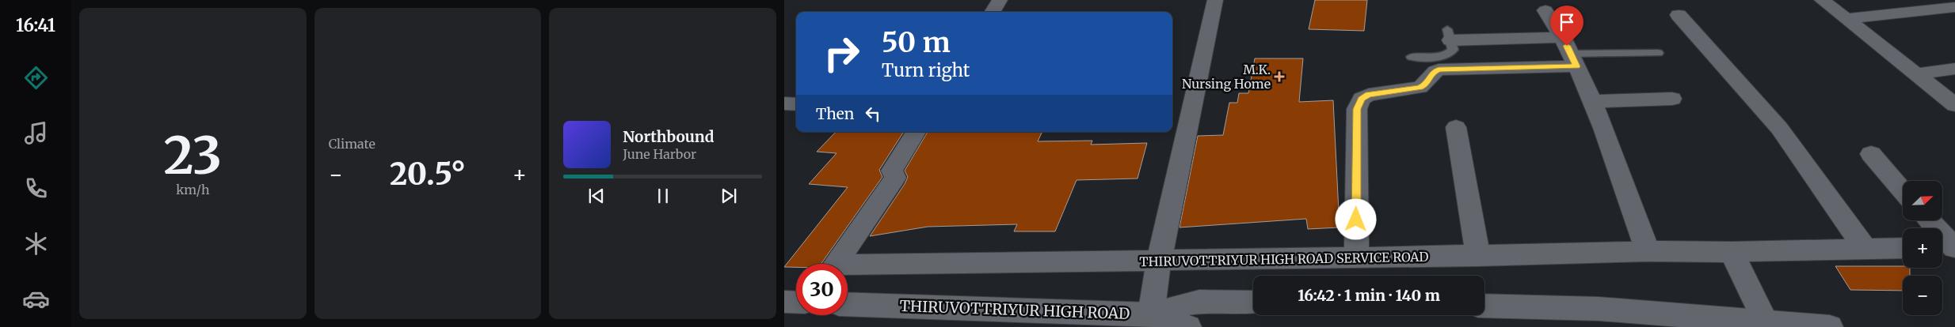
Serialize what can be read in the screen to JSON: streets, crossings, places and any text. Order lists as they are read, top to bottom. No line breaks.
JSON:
{"streets":{"street":["THIRUVOTTRIYUR HIGH ROAD SERVICE ROAD","THIRUVOTTRIYUR HIGH ROAD"]},"places":{"health":["M.K. Nursing Home"]},"north":"top right","page":{"tabs":"16:41","tile":[["23","km/h"],"Climate"],"turn":["50 m","Turn right"],"then":"Then","song":["Northbound","June Harbor"],"heat":["−","20.5°","+"],"map_buttons":["+","−"],"limit":"30","trip":"16:42 · 1 min · 140 m"}}
